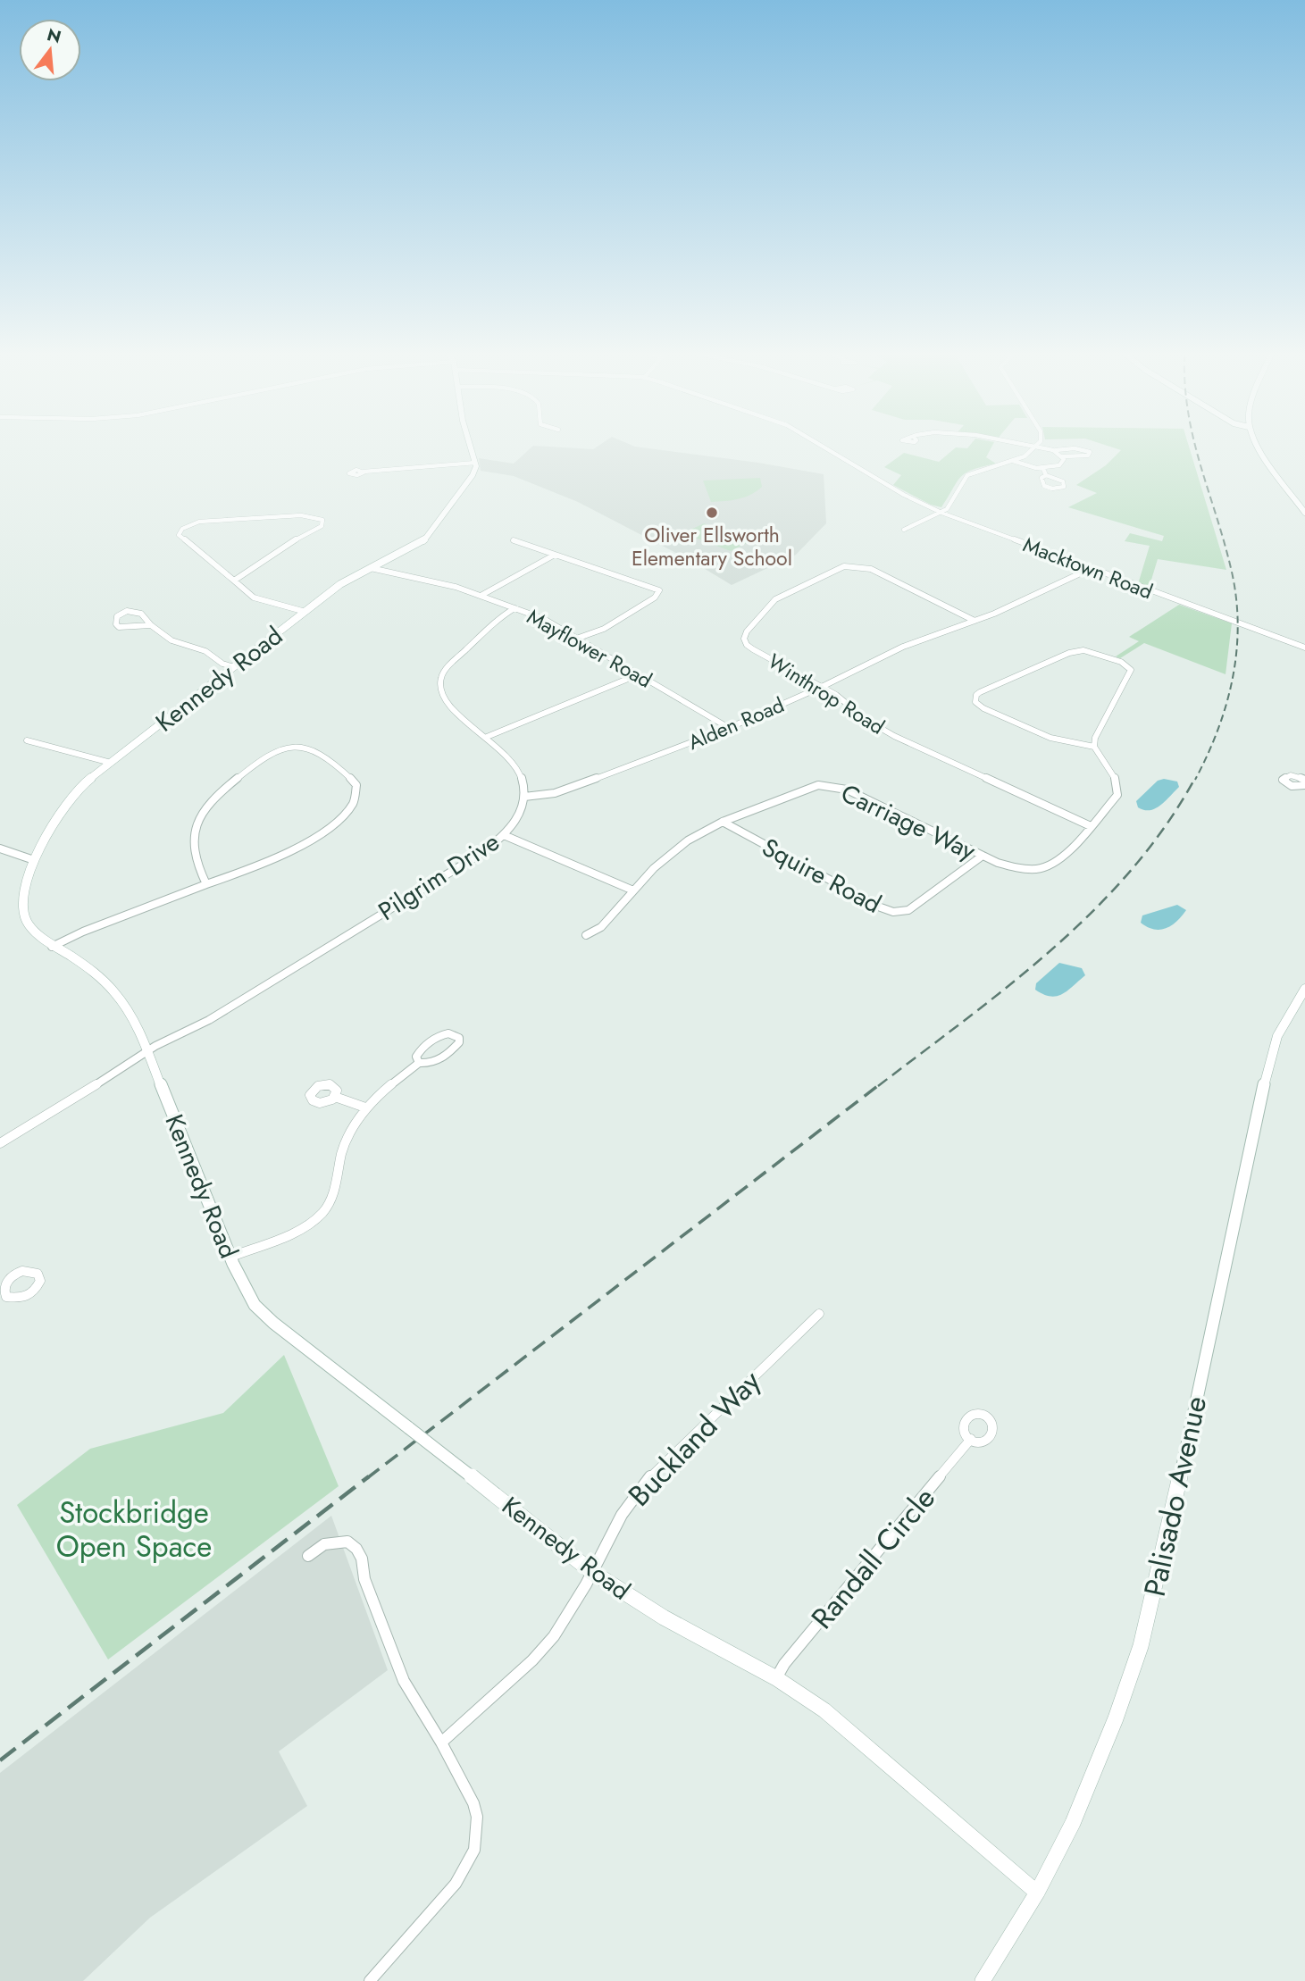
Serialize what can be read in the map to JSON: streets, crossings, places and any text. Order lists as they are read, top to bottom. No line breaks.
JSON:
{"streets":{"street":["Macktown Road","Mayflower Road","Kennedy Road","Winthrop Road","Alden Road","Carriage Way","Squire Road","Pilgrim Drive","Buckland Way","Palisado Avenue","Randall Circle"]},"crossings":[["Macktown Road","Alden Road"],["Mayflower Road","Kennedy Road"],["Mayflower Road","Alden Road"],["Kennedy Road","Pilgrim Drive"],["Kennedy Road","Buckland Way"],["Kennedy Road","Palisado Avenue"],["Kennedy Road","Randall Circle"],["Winthrop Road","Alden Road"],["Winthrop Road","Carriage Way"],["Alden Road","Pilgrim Drive"],["Carriage Way","Squire Road"]],"parks":["Stockbridge Open Space"],"places":["Oliver Ellsworth Elementary School"],"north":"top"}
